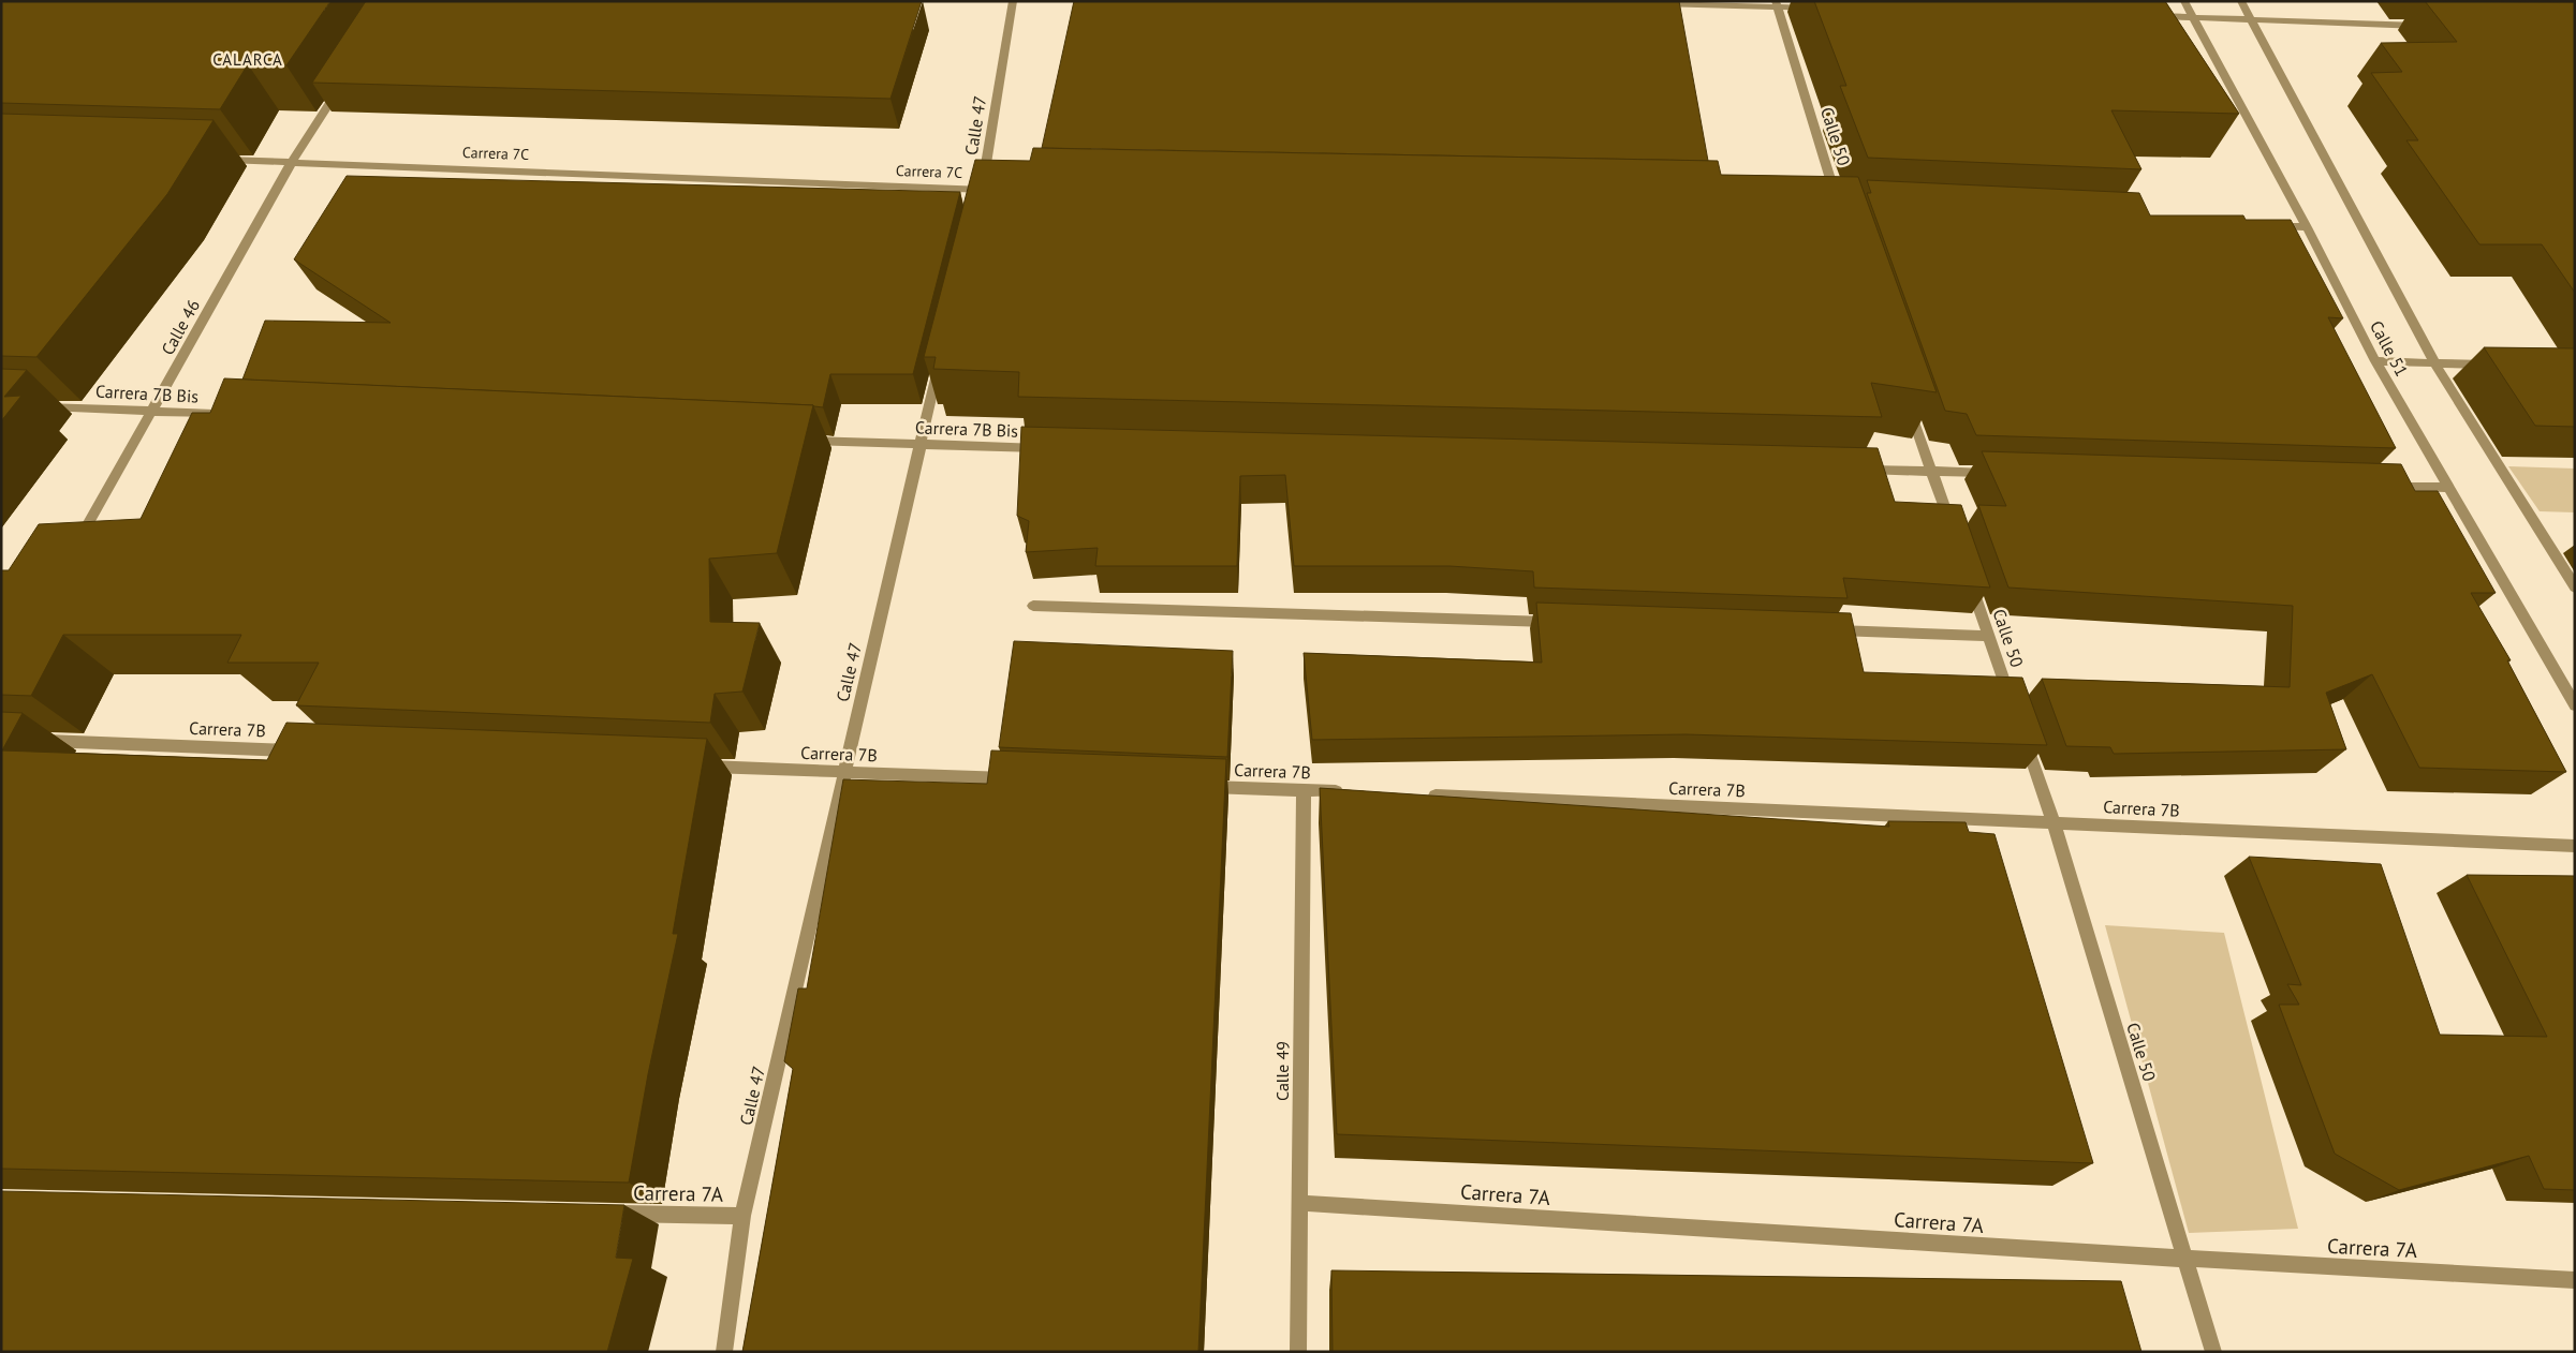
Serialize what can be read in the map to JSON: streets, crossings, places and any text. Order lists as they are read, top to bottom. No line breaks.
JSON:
{"streets":{"street":["Calle 47","Calle 50","Carrera 7C","Calle 46","Calle 51","Carrera 7B Bis","Carrera 7B","Calle 49","Carrera 7A"]},"crossings":[["Calle 47","Carrera 7C"],["Calle 47","Carrera 7B Bis"],["Calle 47","Carrera 7B"],["Calle 47","Carrera 7A"],["Calle 50","Carrera 7B"],["Calle 50","Carrera 7A"],["Carrera 7C","Calle 46"],["Calle 46","Carrera 7B Bis"],["Carrera 7B","Calle 49"],["Calle 49","Carrera 7A"]],"districts":["CALARCA"]}
